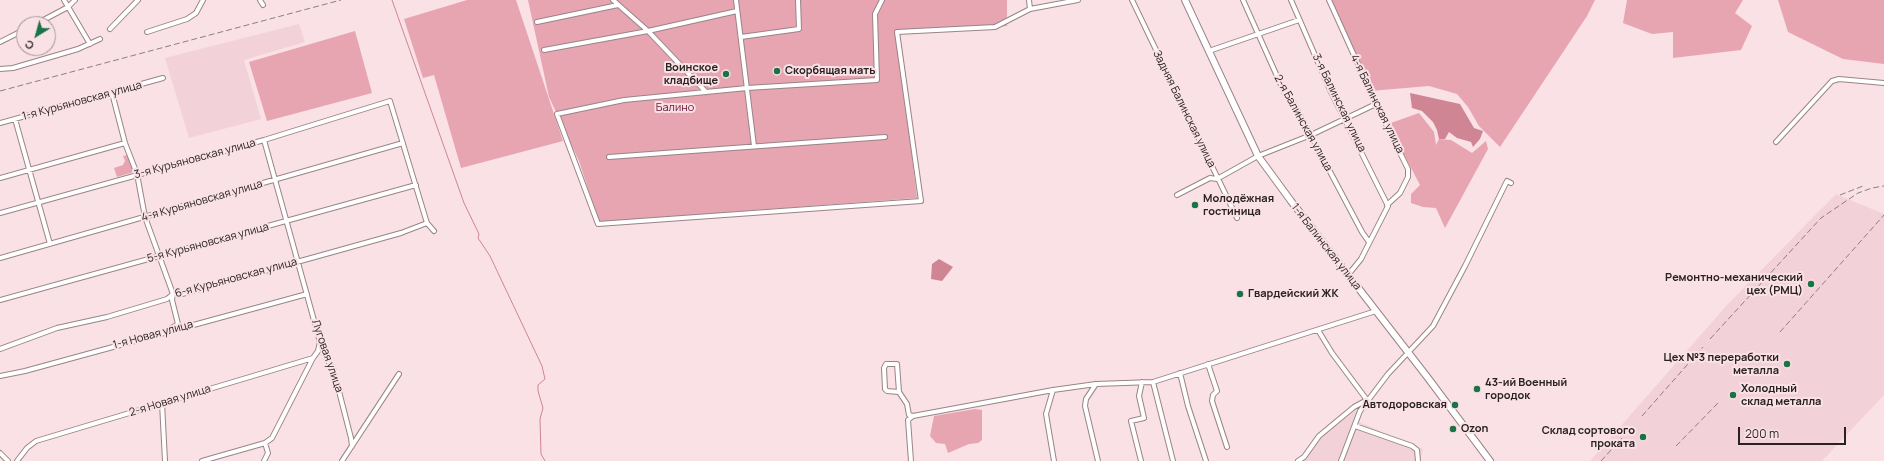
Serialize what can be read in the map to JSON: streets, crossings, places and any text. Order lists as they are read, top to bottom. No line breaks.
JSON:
{"streets":{"main road":["1-я Балинская улица"],"street":["1-я Курьяновская улица","3-я Балинская улица","4-я Балинская улица","Задняя Балинская улица","2-я Балинская улица","3-я Курьяновская улица","4-я Курьяновская улица","5-я Курьяновская улица","6-я Курьяновская улица","1-я Новая улица","Луговая улица","2-я Новая улица"]},"crossings":[["3-я Балинская улица","4-я Балинская улица"],["4-я Балинская улица","2-я Балинская улица"],["4-я Балинская улица","1-я Балинская улица"],["3-я Курьяновская улица","4-я Курьяновская улица"],["3-я Курьяновская улица","Луговая улица"],["4-я Курьяновская улица","Луговая улица"],["5-я Курьяновская улица","Луговая улица"],["6-я Курьяновская улица","Луговая улица"],["1-я Новая улица","Луговая улица"]],"parks":["Балино"],"places":["Скорбящая мать","Воинское кладбище","Молодёжная гостиница","Ремонтно-механический цех (РМЦ)","Гвардейский ЖК","Цех №3 переработки металла","43-ий Военный городок","Холодный склад металла","Автодоровская","Ozon","Склад сортового проката"],"scale_bar":"200 m","north":"bottom left"}
